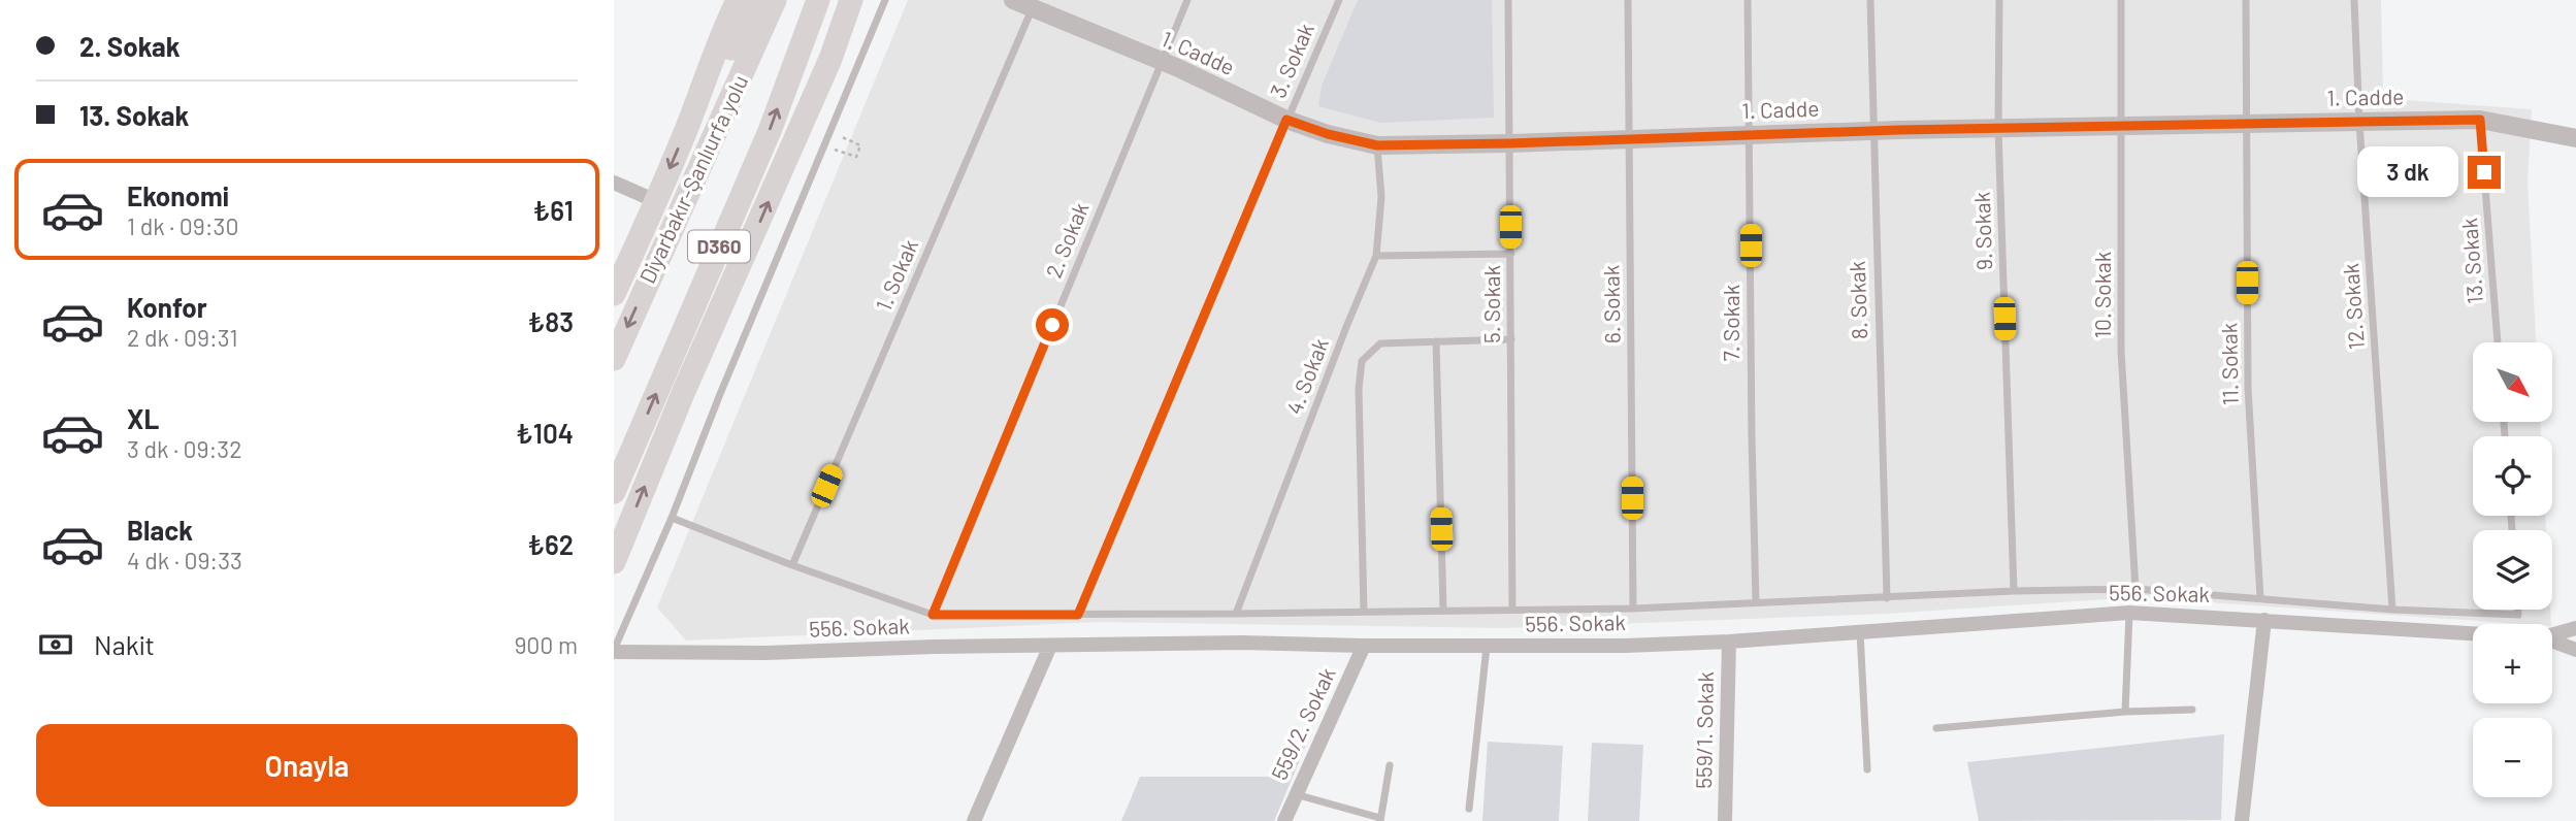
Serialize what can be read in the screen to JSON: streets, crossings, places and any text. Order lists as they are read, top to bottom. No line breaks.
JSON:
{"streets":{"highway":["Diyarbakır-Şanlıurfa yolu","D360"],"street":["1. Cadde","556. Sokak","559/2. Sokak","559/1. Sokak"],"lane":["3. Sokak","9. Sokak","2. Sokak","13. Sokak","1. Sokak","10. Sokak","8. Sokak","5. Sokak","6. Sokak","12. Sokak","7. Sokak","11. Sokak","4. Sokak"]},"crossings":[["1. Cadde","3. Sokak"],["1. Cadde","9. Sokak"],["1. Cadde","2. Sokak"],["1. Cadde","13. Sokak"],["1. Cadde","1. Sokak"],["1. Cadde","10. Sokak"],["1. Cadde","8. Sokak"],["1. Cadde","5. Sokak"],["1. Cadde","6. Sokak"],["1. Cadde","12. Sokak"],["1. Cadde","7. Sokak"],["1. Cadde","11. Sokak"],["1. Cadde","4. Sokak"],["556. Sokak","559/2. Sokak"],["556. Sokak","559/1. Sokak"]],"north":"bottom right","page":{"banner":["2. Sokak","13. Sokak"],"bubble":"3 dk","list":[{"name":"Ekonomi","note":"1 dk · 09:30","value":"₺61"},{"name":"Konfor","note":"2 dk · 09:31","value":"₺83"},{"name":"XL","note":"3 dk · 09:32","value":"₺104"},{"name":"Black","note":"4 dk · 09:33","value":"₺62"}],"map_buttons":["+","−"],"pay":["Nakit","900 m"],"buttons":"Onayla"}}
